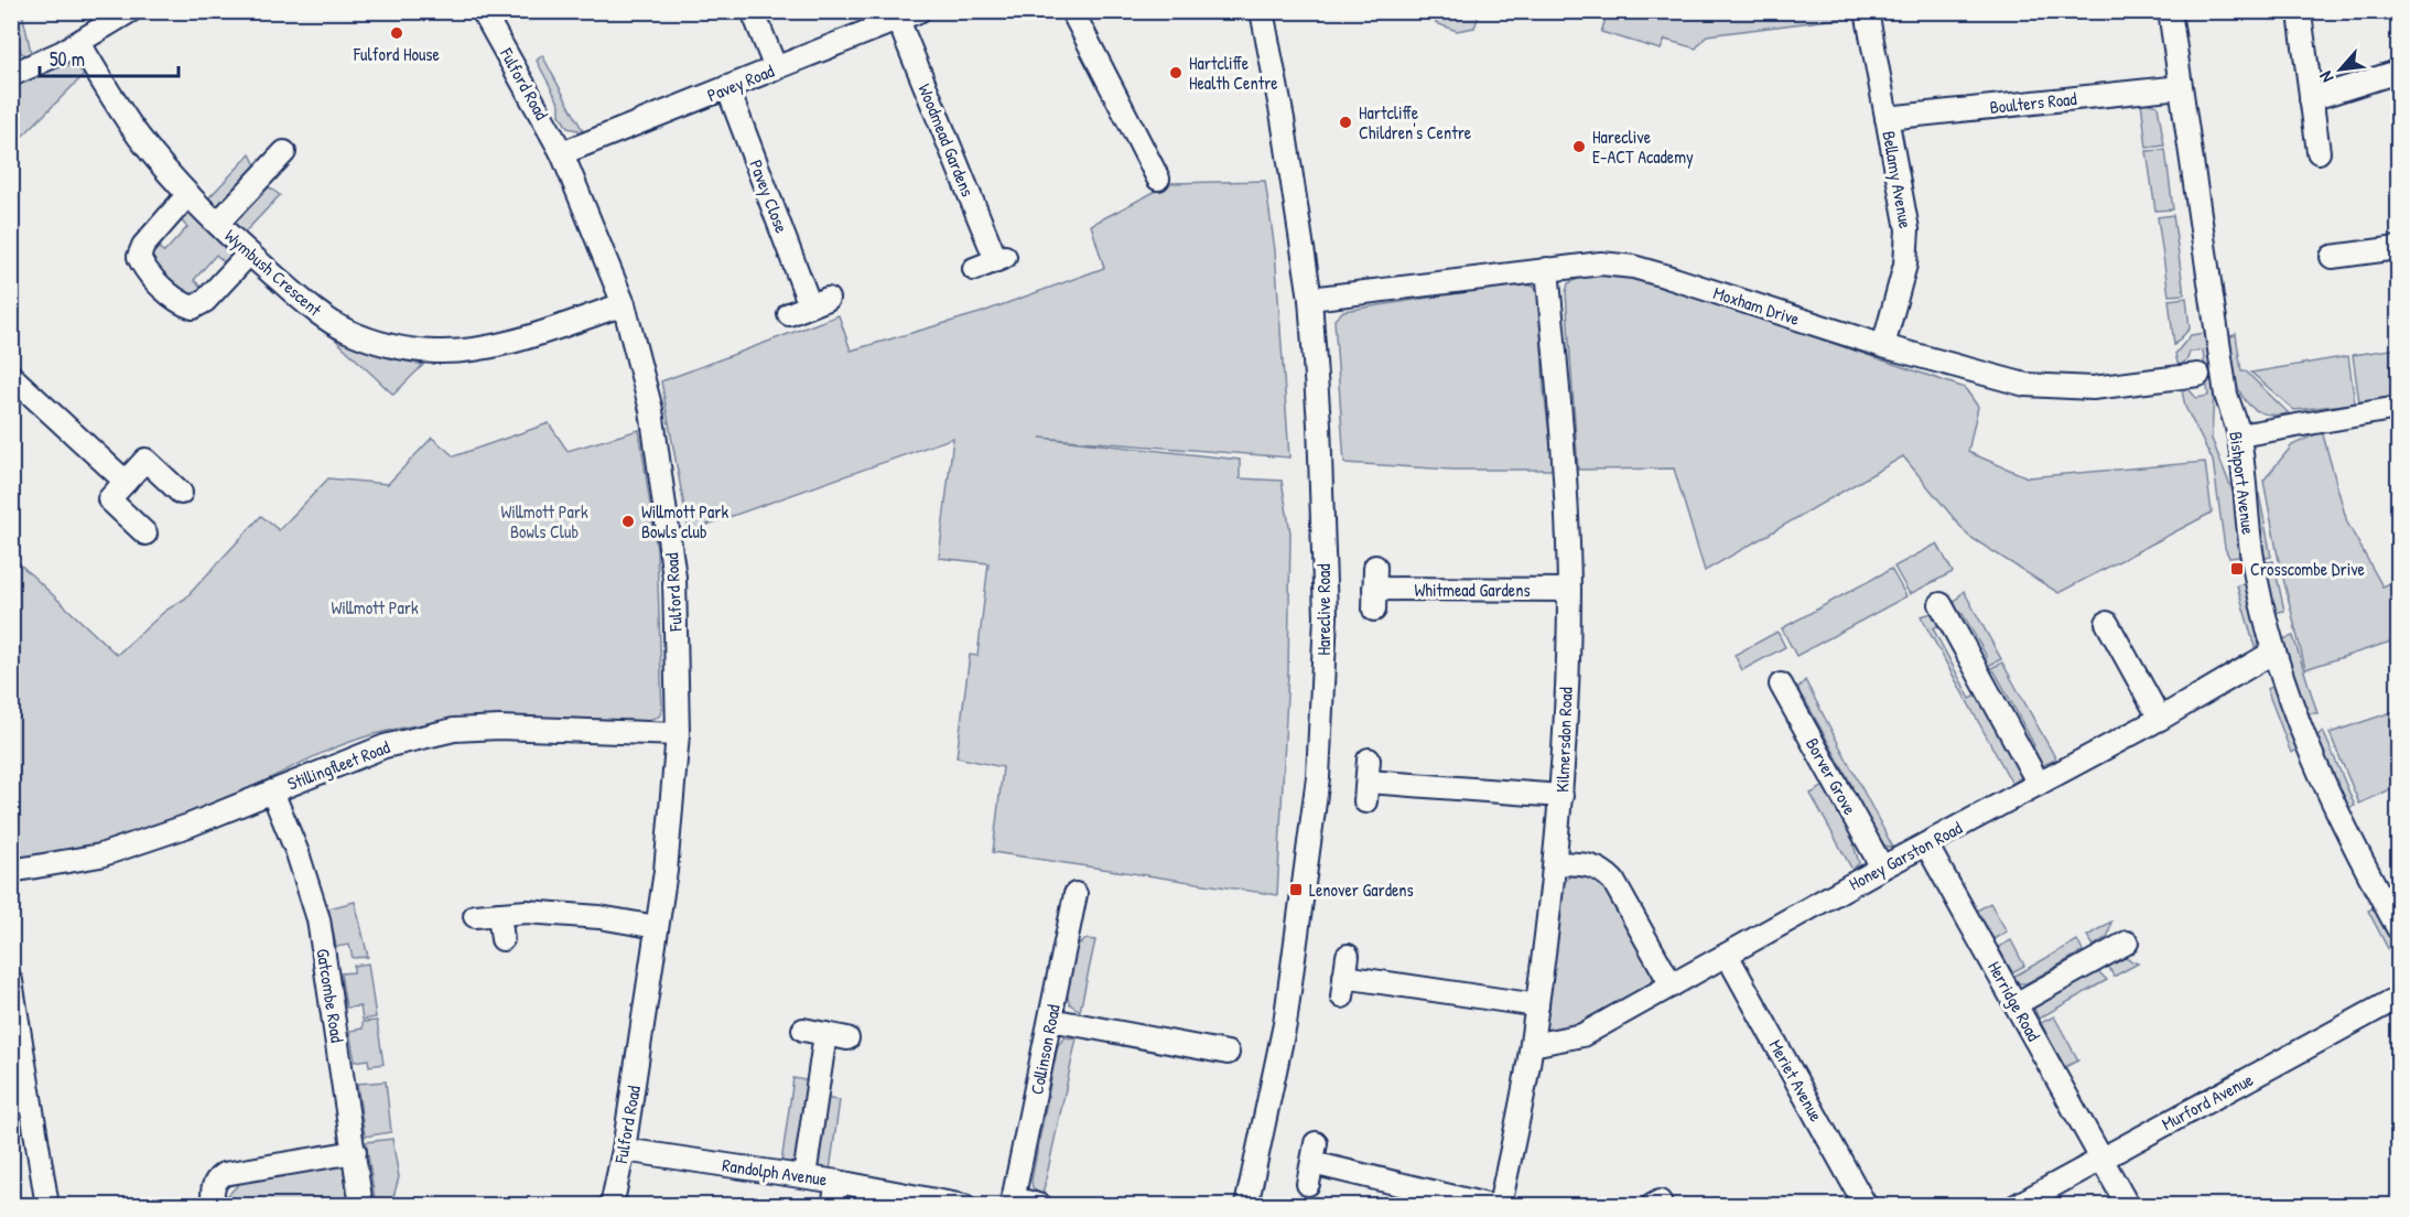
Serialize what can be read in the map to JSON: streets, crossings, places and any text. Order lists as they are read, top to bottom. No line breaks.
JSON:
{"streets":{"street":["Pavey Road","Fulford Road","Boulters Road","Woodmead Gardens","Bellamy Avenue","Pavey Close","Wymbush Crescent","Moxham Drive","Bishport Avenue","Whitmead Gardens","Hareclive Road","Kilmersdon Road","Stillingfleet Road","Borver Grove","Honey Garston Road","Gatcombe Road","Herridge Road","Collinson Road","Meriet Avenue","Murford Avenue","Randolph Avenue"]},"crossings":[["Pavey Road","Fulford Road"],["Pavey Road","Woodmead Gardens"],["Pavey Road","Pavey Close"],["Fulford Road","Wymbush Crescent"],["Fulford Road","Stillingfleet Road"],["Fulford Road","Randolph Avenue"],["Boulters Road","Bellamy Avenue"],["Boulters Road","Bishport Avenue"],["Bellamy Avenue","Moxham Drive"],["Moxham Drive","Hareclive Road"],["Moxham Drive","Kilmersdon Road"],["Bishport Avenue","Honey Garston Road"],["Whitmead Gardens","Kilmersdon Road"],["Kilmersdon Road","Honey Garston Road"],["Stillingfleet Road","Gatcombe Road"],["Borver Grove","Honey Garston Road"],["Honey Garston Road","Herridge Road"],["Honey Garston Road","Meriet Avenue"],["Herridge Road","Murford Avenue"]],"parks":["Willmott Park Bowls Club","Willmott Park"],"places":{"other":["Fulford House","Hartcliffe Health Centre","Hartcliffe Children's Centre","Hareclive E-ACT Academy","Willmott Park Bowls club"],"transit":["Crosscombe Drive","Lenover Gardens"]},"scale_bar":"50 m","north":"bottom left"}
